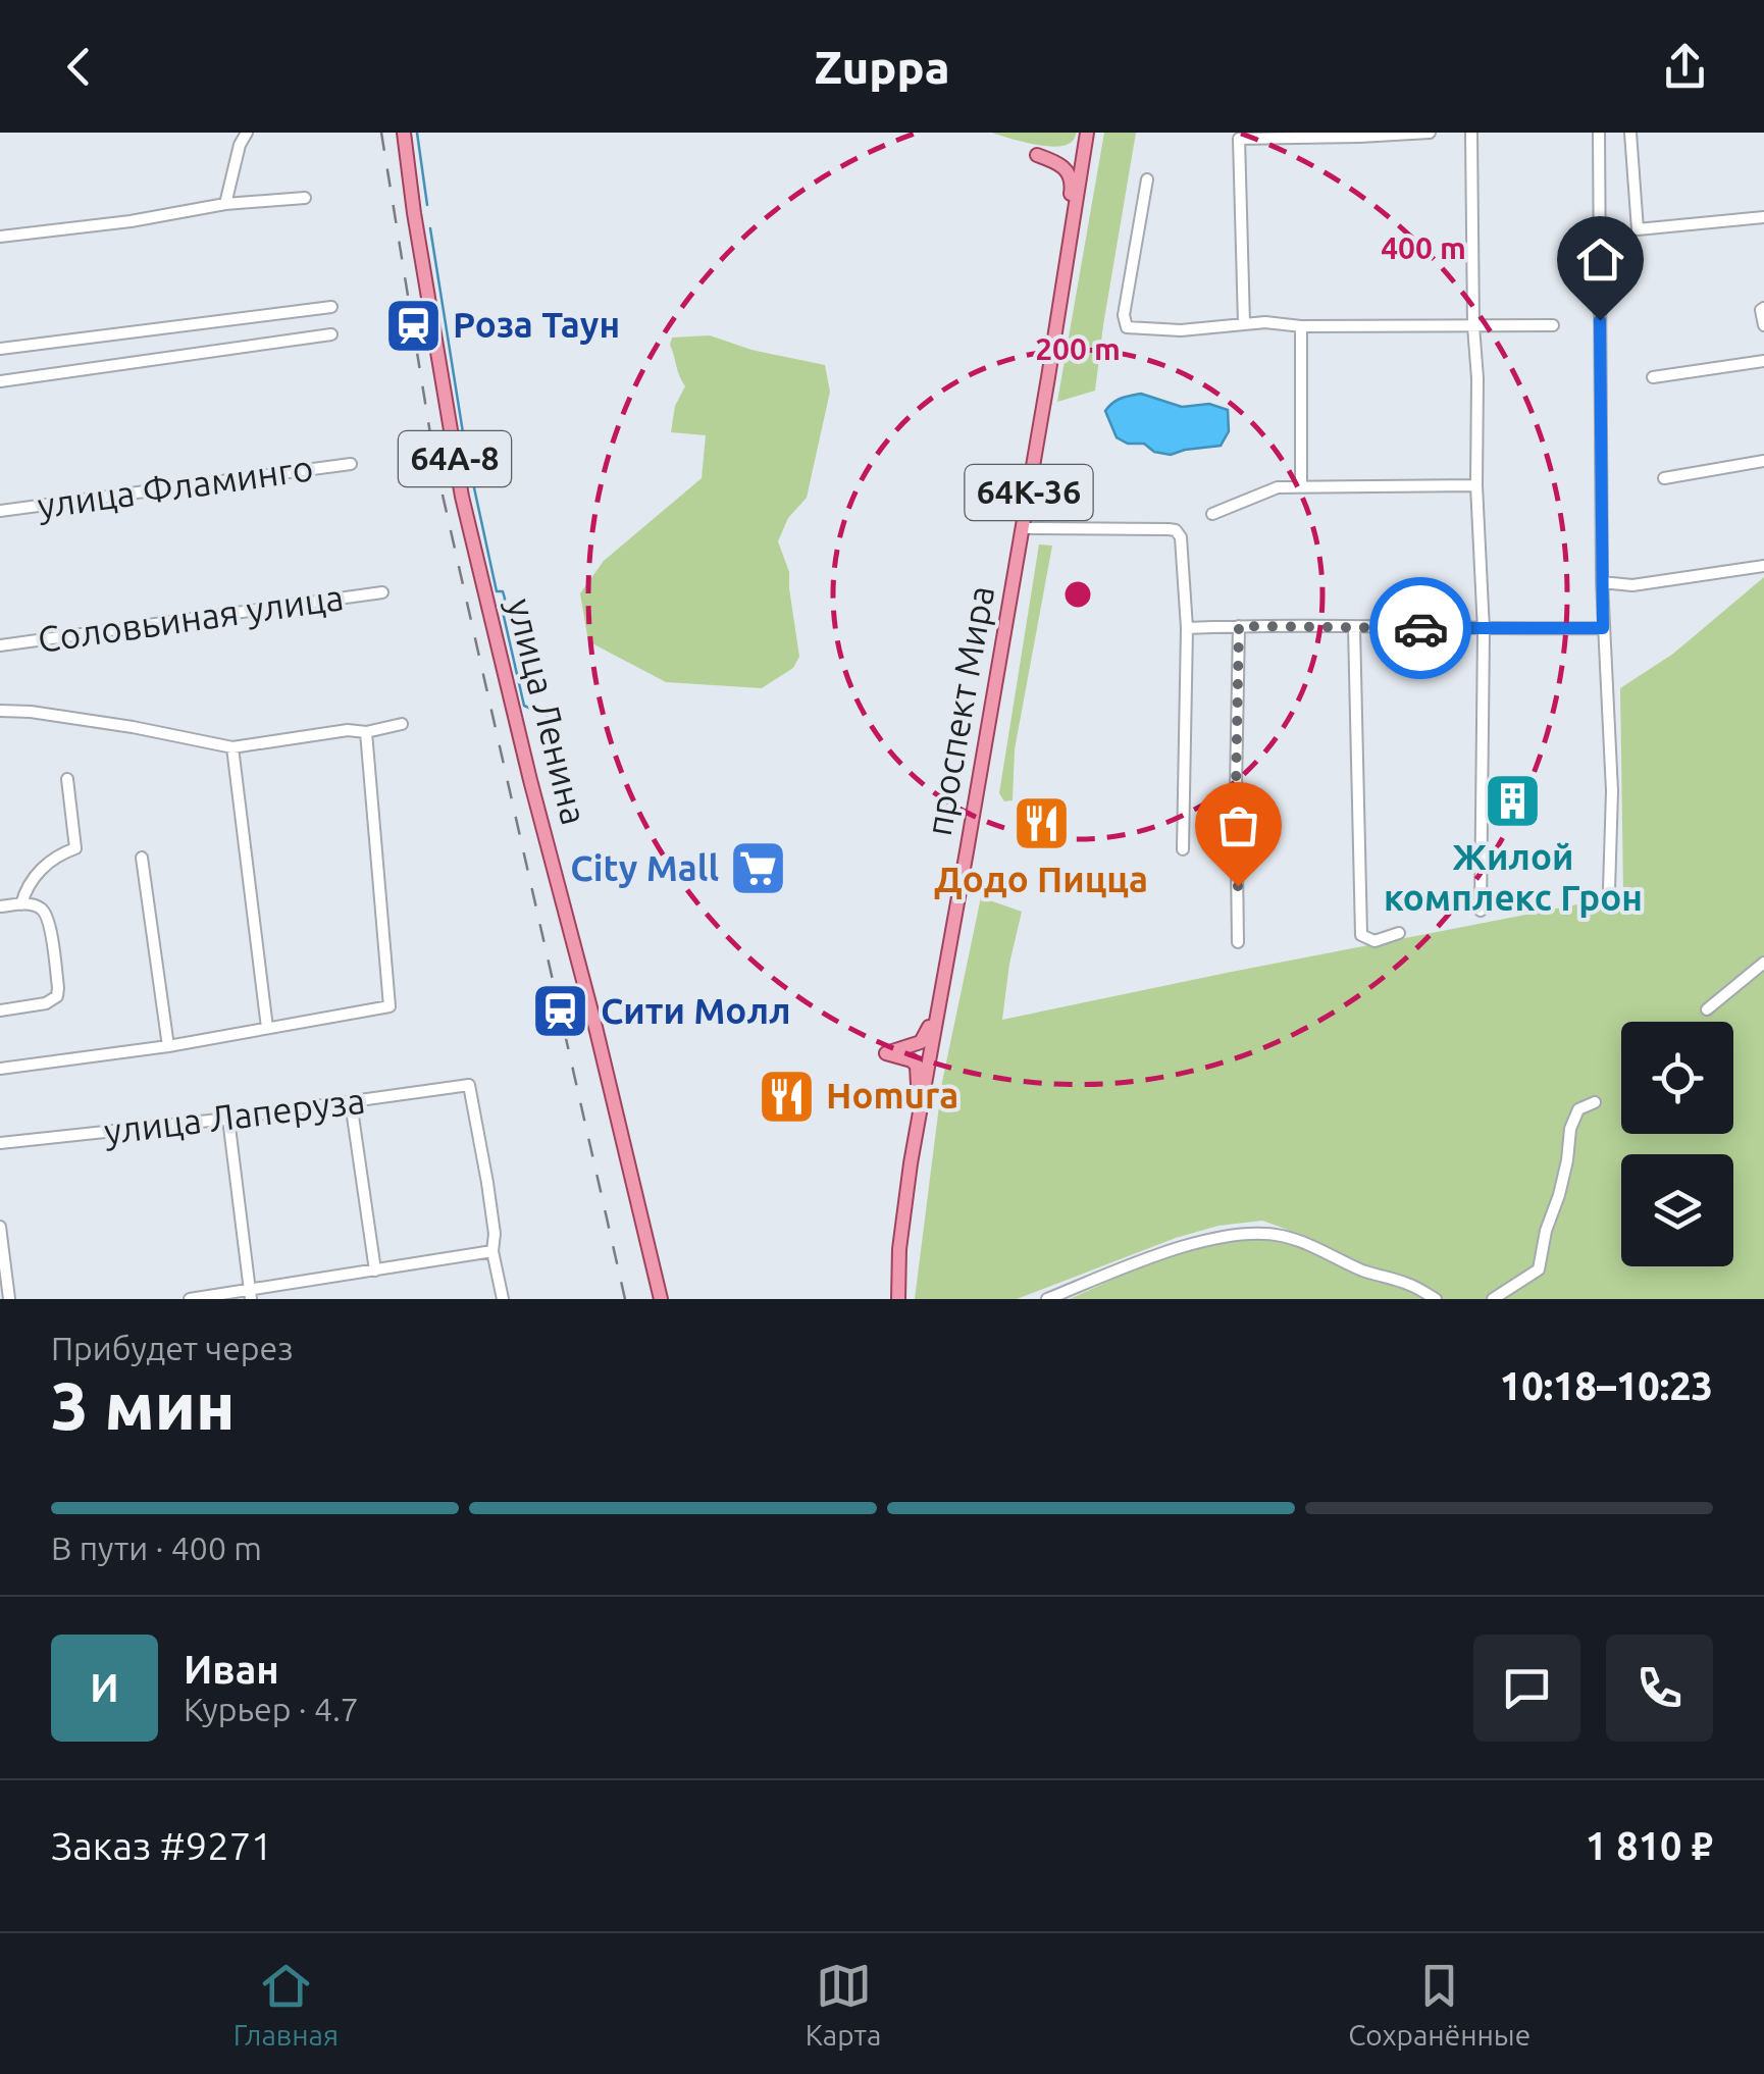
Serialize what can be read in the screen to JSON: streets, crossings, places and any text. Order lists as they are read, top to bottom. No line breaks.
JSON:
{"streets":{"main road":["64А-8","64К-36","проспект Мира","улица Ленина"],"street":["улица Фламинго","Соловьиная улица","улица Лаперуза"]},"places":{"station":["Роза Таун","Сити Молл"],"building":["Жилой комплекс Грон"],"restaurant":["Додо Пицца","Homura"],"supermarket":["City Mall"]},"page":{"header":"Zuppa","heading":["3 мин","Прибудет через","10:18–10:23"],"panel":["Иван","Курьер · 4.7","Заказ #9271","1 810 ₽"],"bar":"В пути · 400 m","round":"И","tabs":["Главная","Карта","Сохранённые"]},"rings":["400 m","200 m"]}
